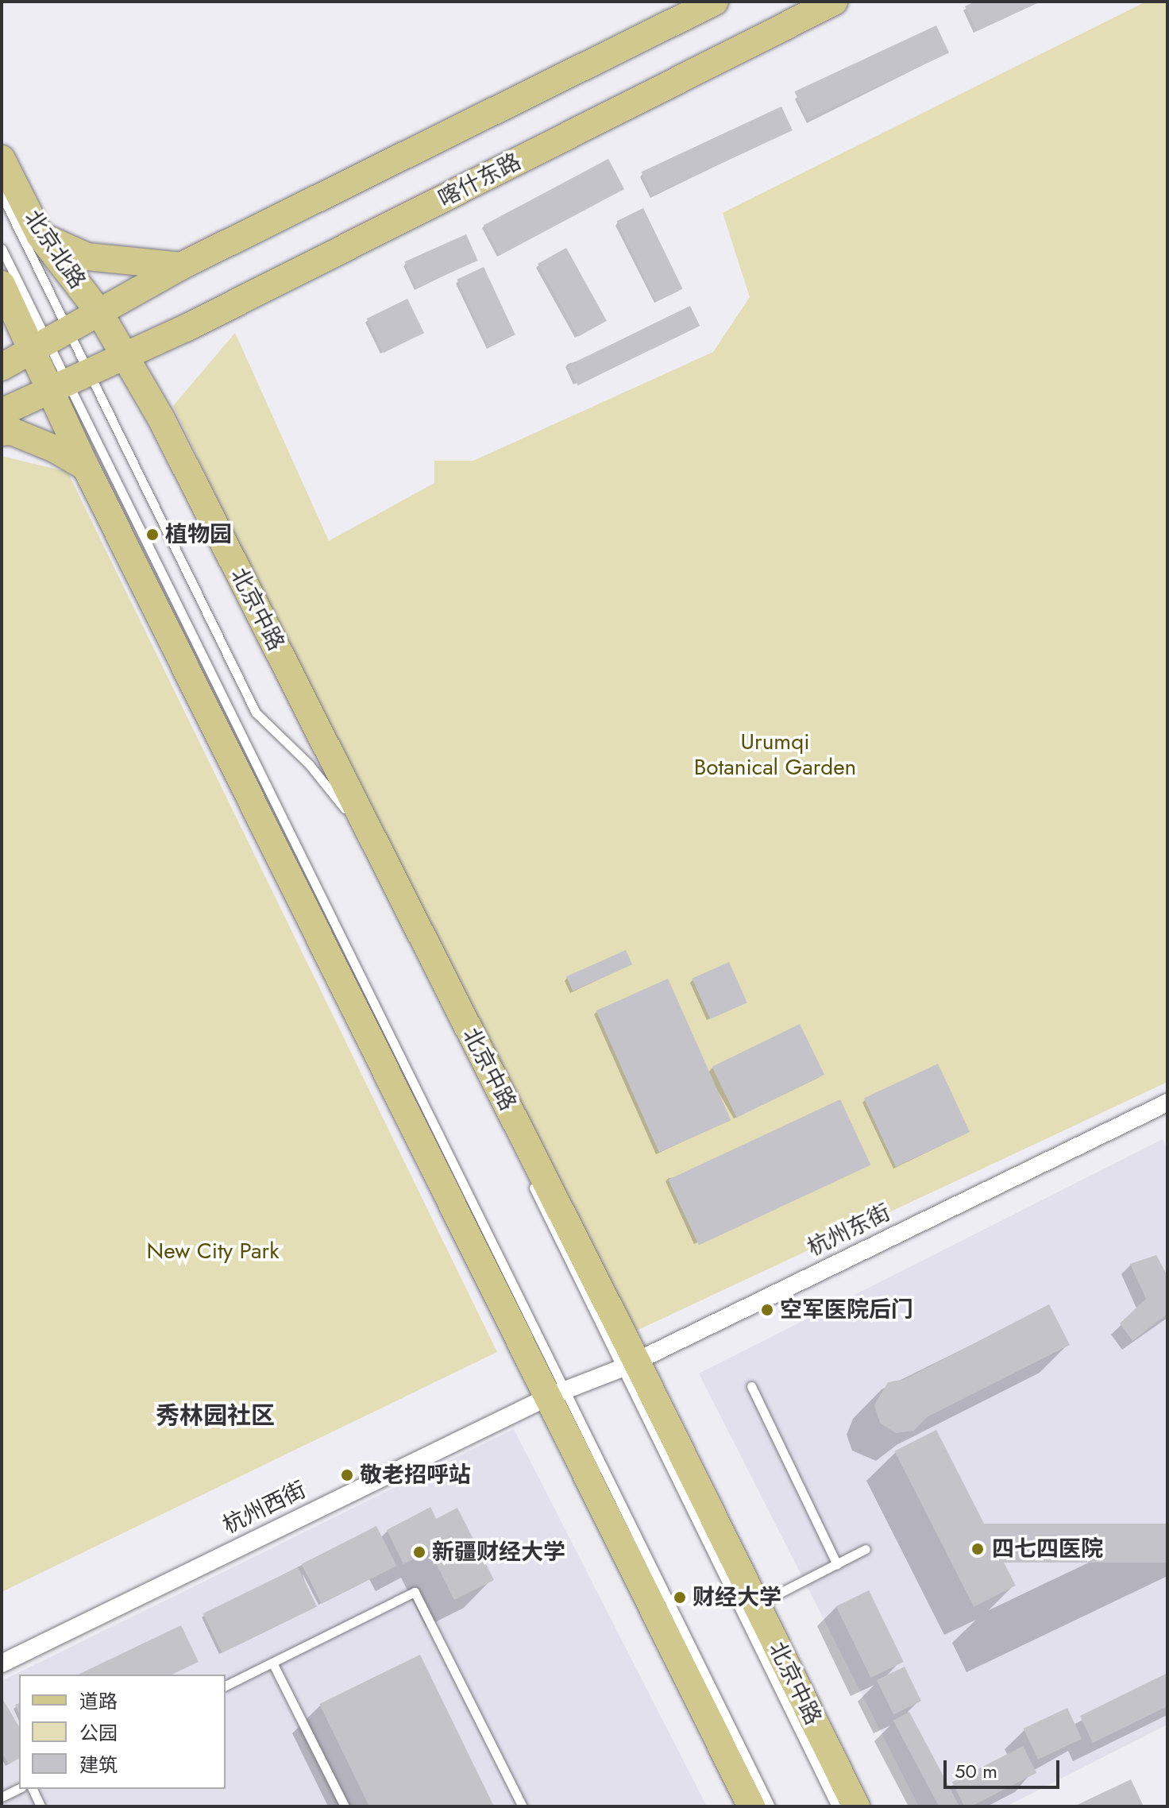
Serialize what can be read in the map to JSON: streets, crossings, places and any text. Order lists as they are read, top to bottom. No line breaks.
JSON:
{"streets":{"main road":["喀什东路","北京北路","北京中路"],"street":["杭州东街","杭州西街"]},"crossings":[["喀什东路","北京北路"],["喀什东路","北京中路"],["北京北路","北京中路"],["北京中路","杭州东街"],["杭州东街","杭州西街"]],"districts":["秀林园社区"],"parks":["Urumqi Botanical Garden","New City Park"],"places":["植物园","空军医院后门","敬老招呼站","四七四医院","新疆财经大学","财经大学"],"legend":["道路","公园","建筑"],"scale_bar":"50 m"}
